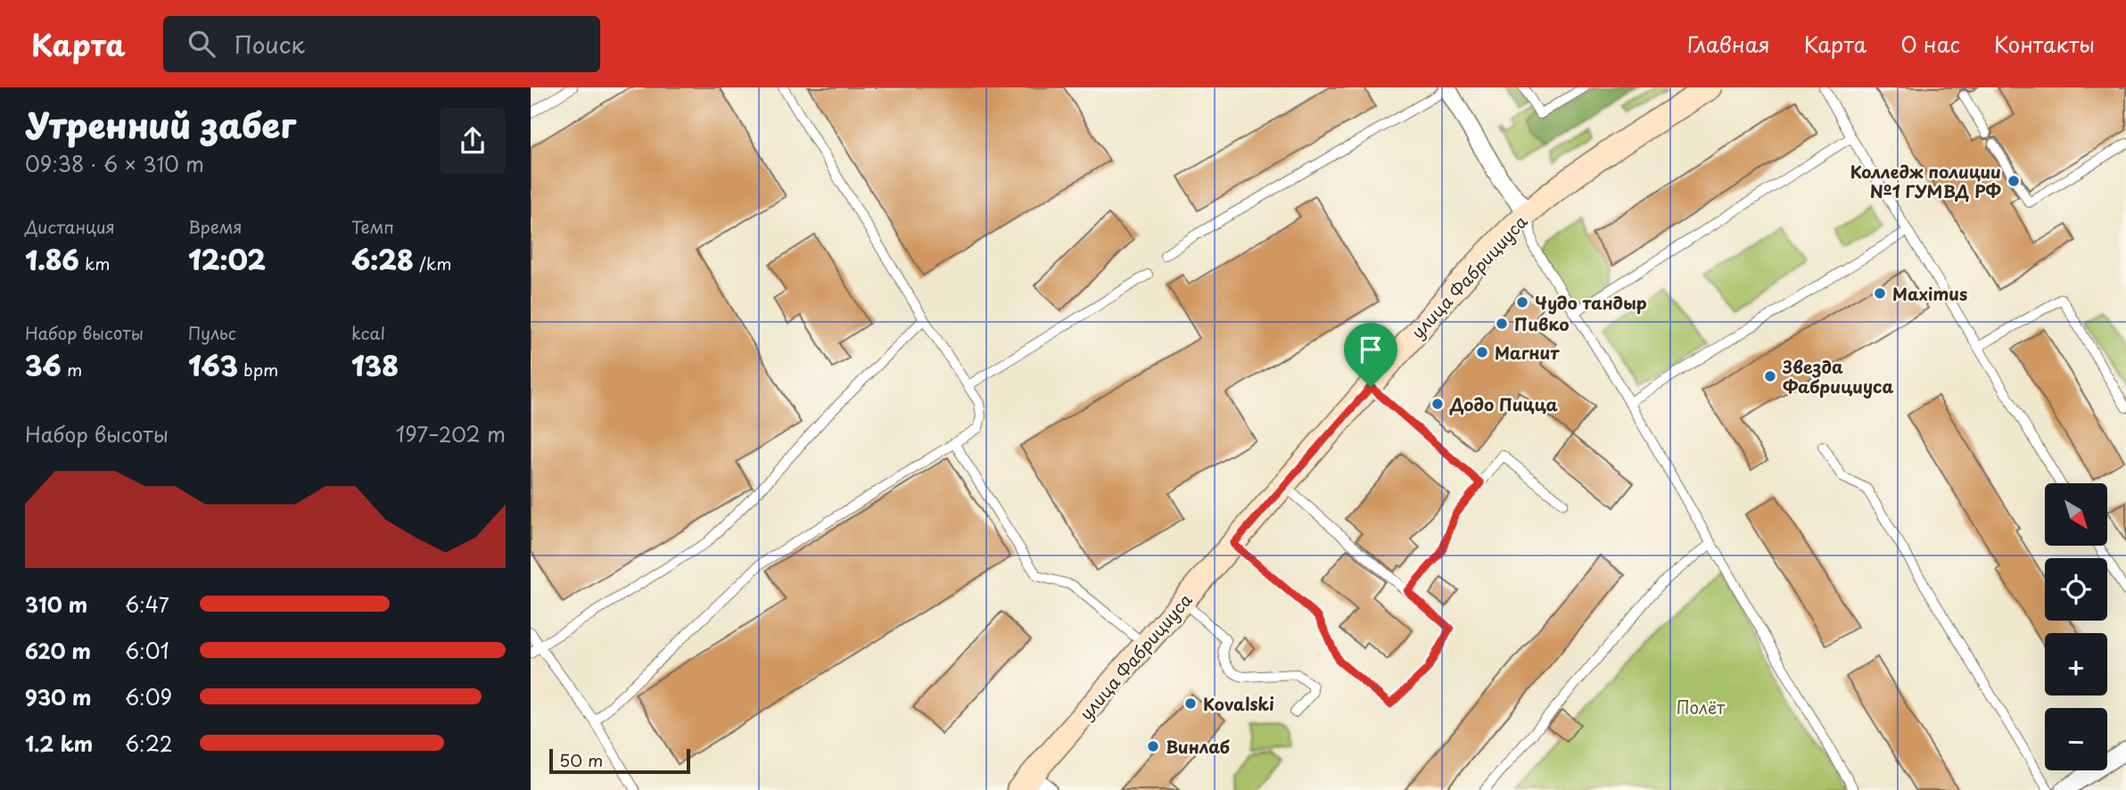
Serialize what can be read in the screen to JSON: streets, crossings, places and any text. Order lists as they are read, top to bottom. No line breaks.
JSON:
{"streets":{"main road":["улица Фабрициуса"]},"parks":["Полёт"],"places":["Колледж полиции №1 ГУМВД РФ","Maximus","Чудо тандыр","Пивко","Магнит","Звезда Фабрициуса","Додо Пицца","Kovalski","Винлаб"],"scale_bar":"50 m","north":"bottom right","page":{"header":"Карта","search":"Поиск","nav":["Главная","Карта","О нас","Контакты"],"heading":["Утренний забег","09:38 · 6 × 310 m"],"stats":[["Дистанция","1.86 km"],["Время","12:02"],["Темп","6:28 /km"],["Набор высоты","36 m"],["Пульс","163 bpm"],["kcal","138"]],"chart":["Набор высоты","197–202 m"],"map_buttons":["+","−"],"list":[{"name":"310 m","note":"6:47"},{"name":"620 m","note":"6:01"},{"name":"930 m","note":"6:09"},{"name":"1.2 km","note":"6:22"}],"scale":"50 m"}}
